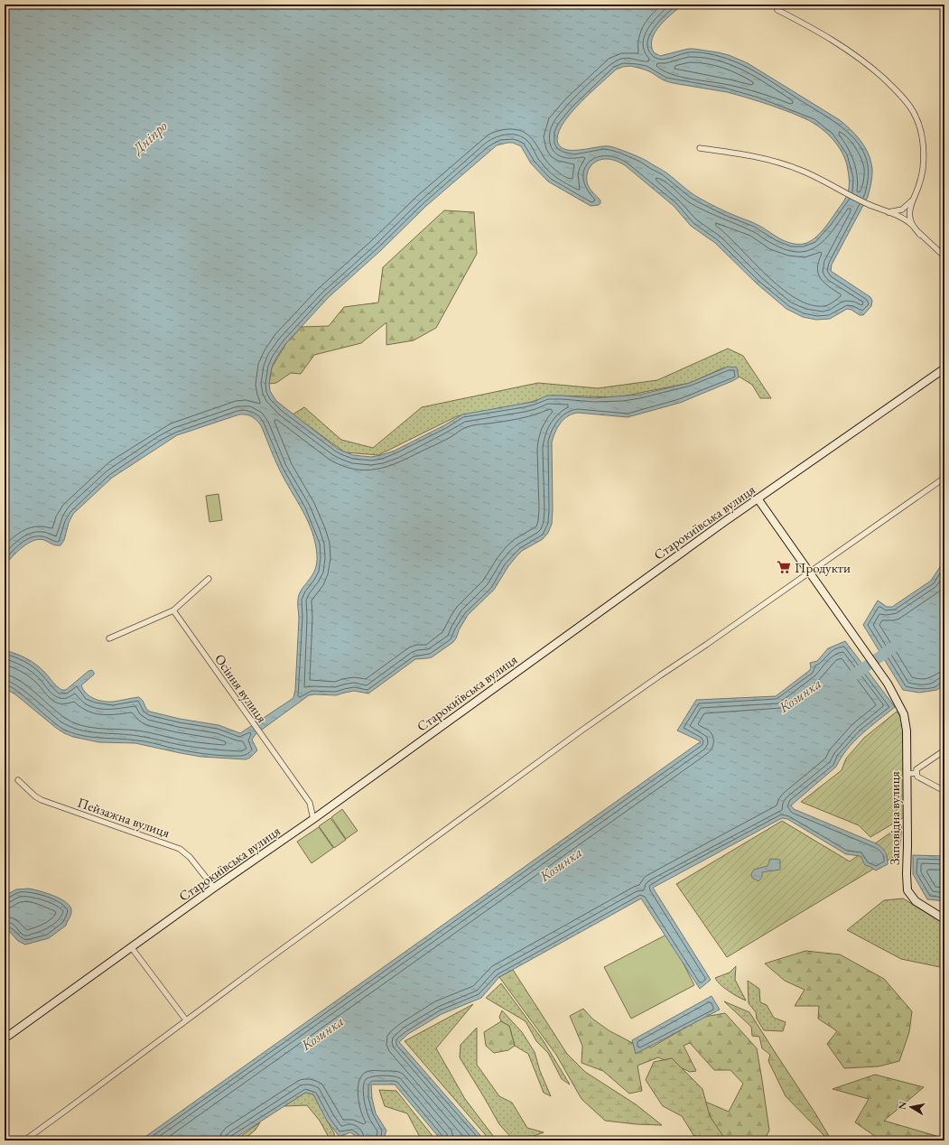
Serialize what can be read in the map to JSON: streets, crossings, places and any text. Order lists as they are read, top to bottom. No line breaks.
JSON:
{"streets":{"street":["Старокиївська вулиця","Осіння вулиця","Пейзажна вулиця","Заповідна вулиця"]},"crossings":[["Старокиївська вулиця","Осіння вулиця"],["Старокиївська вулиця","Пейзажна вулиця"],["Старокиївська вулиця","Заповідна вулиця"]],"water":["Дніпро","Козинка"],"places":{"supermarket":["Продукти"]},"north":"left"}
